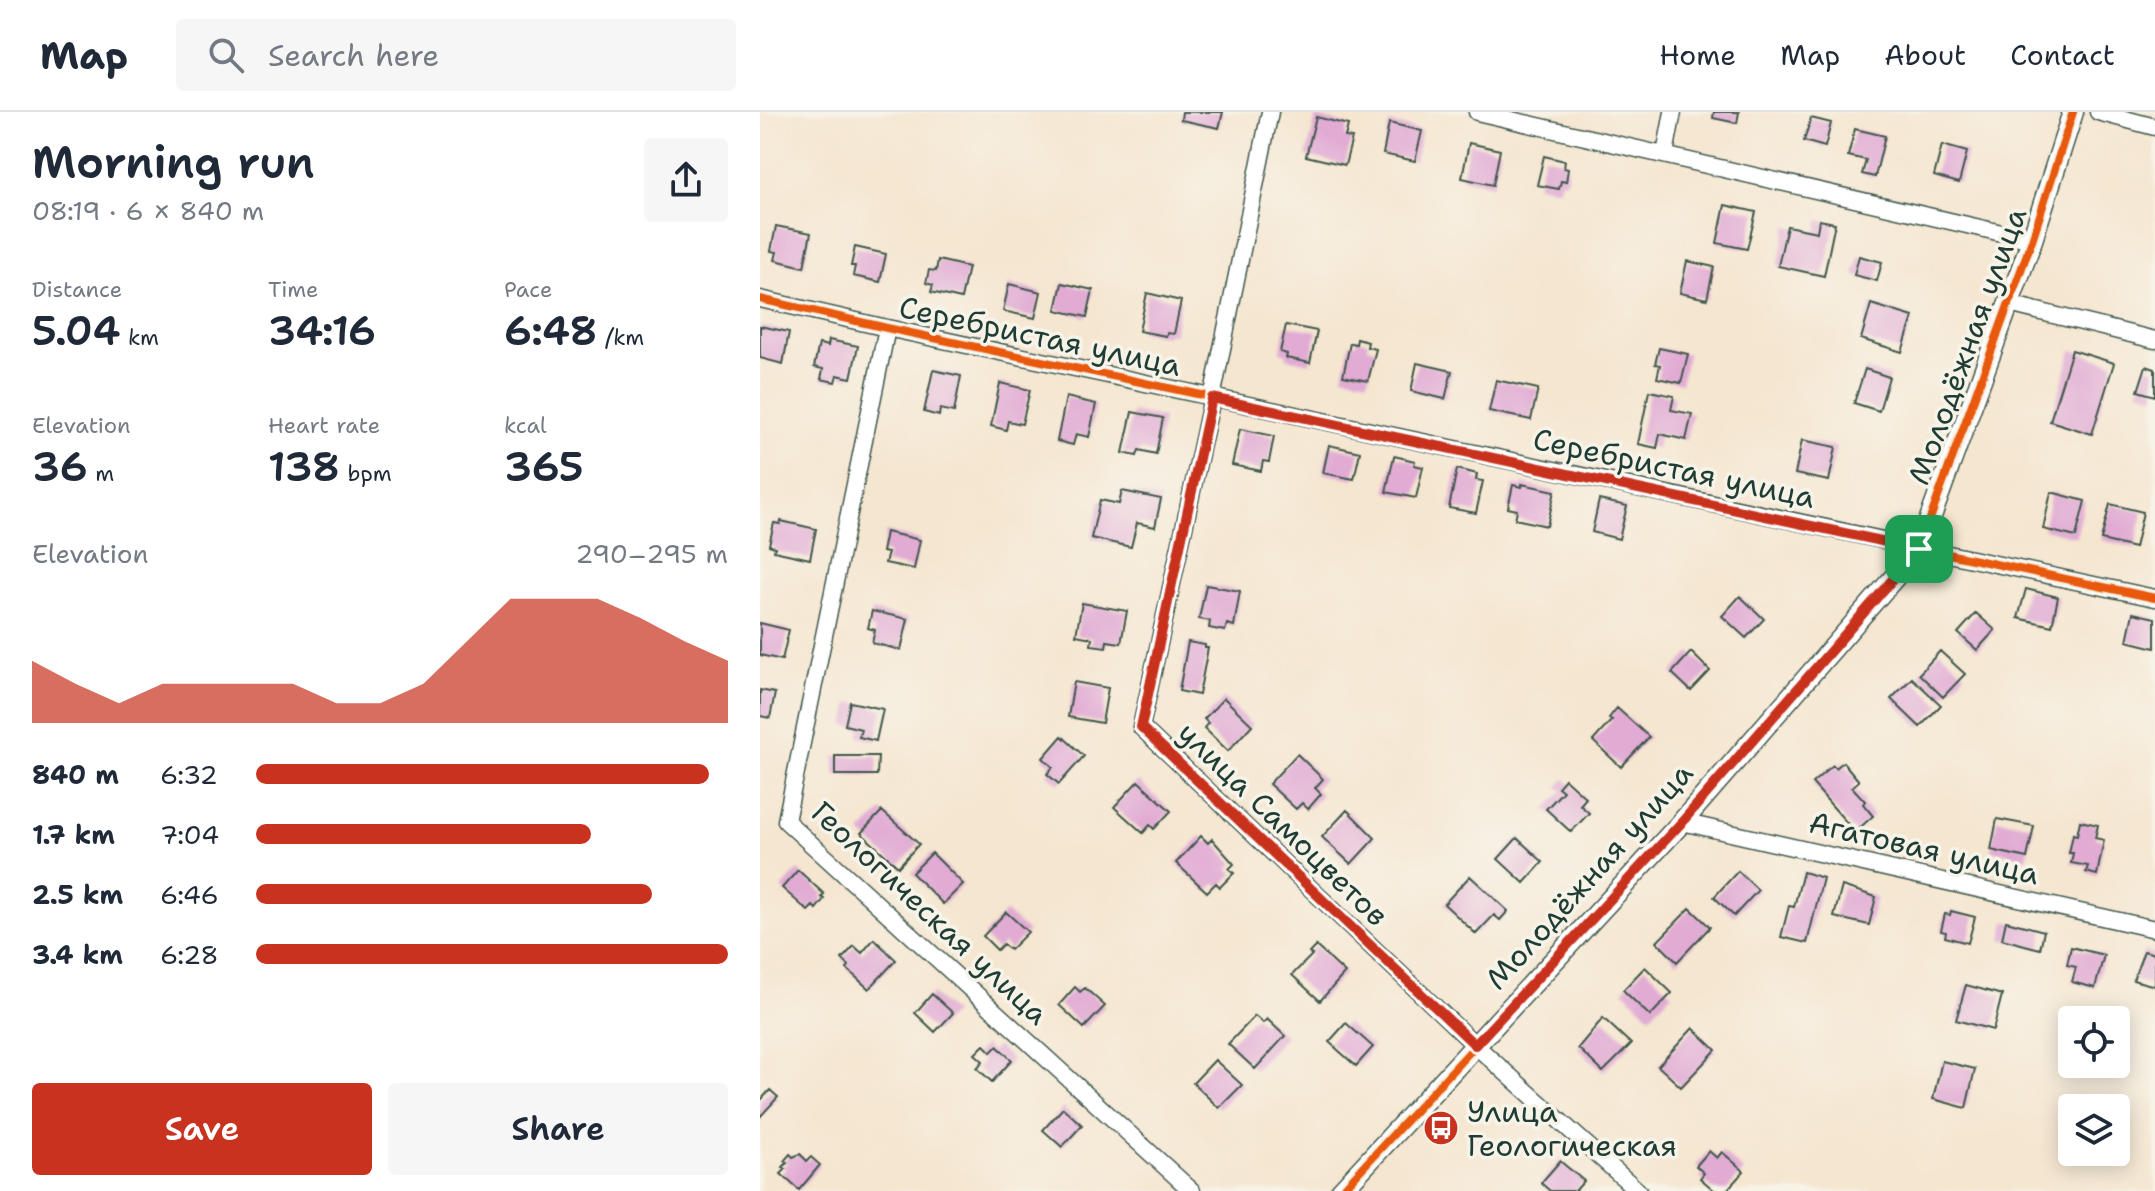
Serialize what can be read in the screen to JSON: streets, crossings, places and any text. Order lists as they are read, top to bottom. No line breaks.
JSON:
{"streets":{"street":["Серебристая улица","Молодёжная улица","улица Самоцветов","Агатовая улица","Геологическая улица"]},"crossings":[["Серебристая улица","Молодёжная улица"],["Серебристая улица","улица Самоцветов"],["Серебристая улица","Геологическая улица"],["Молодёжная улица","улица Самоцветов"],["Молодёжная улица","Агатовая улица"]],"places":{"bus stop":["Улица Геологическая"]},"page":{"header":"Map","search":"Search here","nav":["Home","Map","About","Contact"],"heading":["Morning run","08:19 · 6 × 840 m"],"stats":[["Distance","5.04 km"],["Time","34:16"],["Pace","6:48 /km"],["Elevation","36 m"],["Heart rate","138 bpm"],["kcal","365"]],"chart":["Elevation","290–295 m"],"list":[{"name":"840 m","note":"6:32"},{"name":"1.7 km","note":"7:04"},{"name":"2.5 km","note":"6:46"},{"name":"3.4 km","note":"6:28"}],"buttons":["Save","Share"]}}
